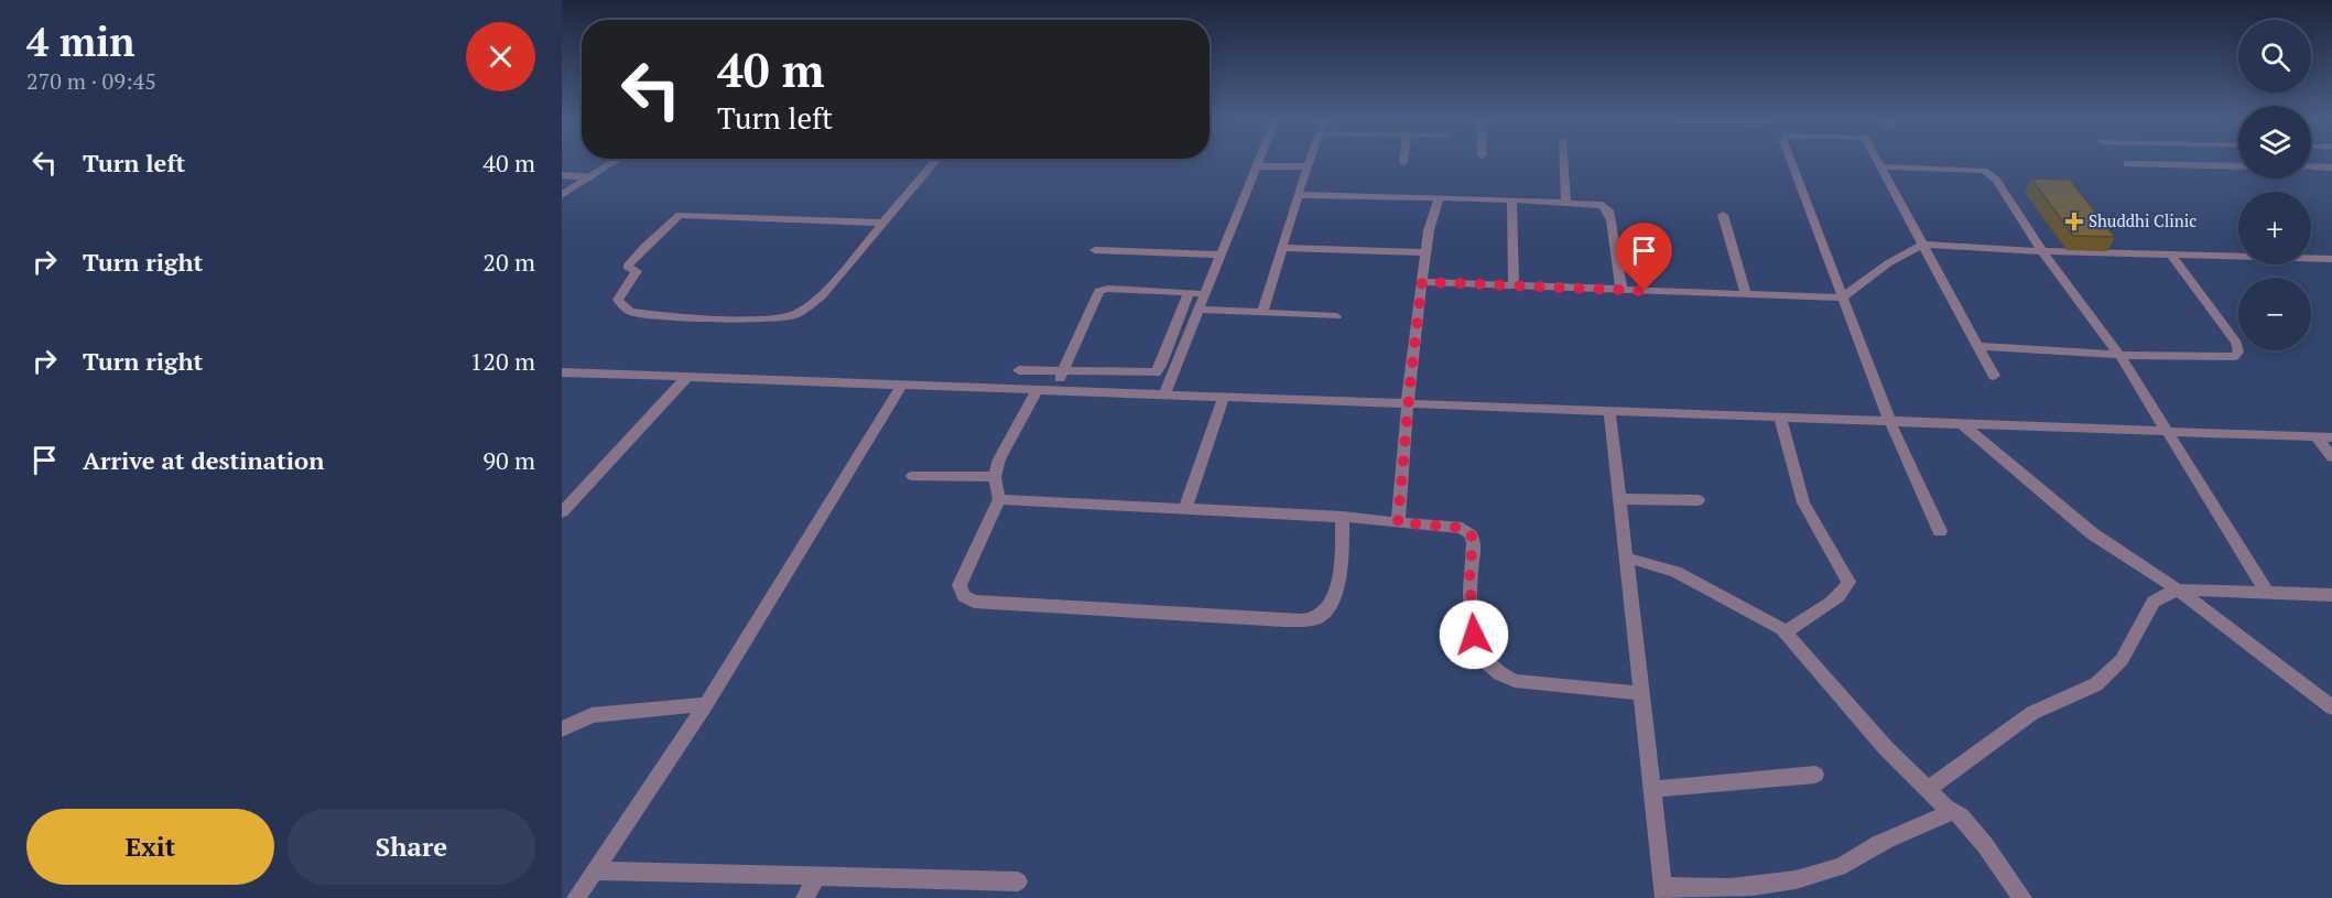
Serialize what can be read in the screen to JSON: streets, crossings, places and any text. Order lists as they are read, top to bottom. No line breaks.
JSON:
{"places":{"health":["Shuddhi Clinic"]},"page":{"heading":["4 min","270 m · 09:45"],"map_buttons":["+","−"],"turn":["40 m","Turn left"],"list":[{"name":"Turn left","value":"40 m"},{"name":"Turn right","value":"20 m"},{"name":"Turn right","value":"120 m"},{"name":"Arrive at destination","value":"90 m"}],"buttons":["Exit","Share"]}}
